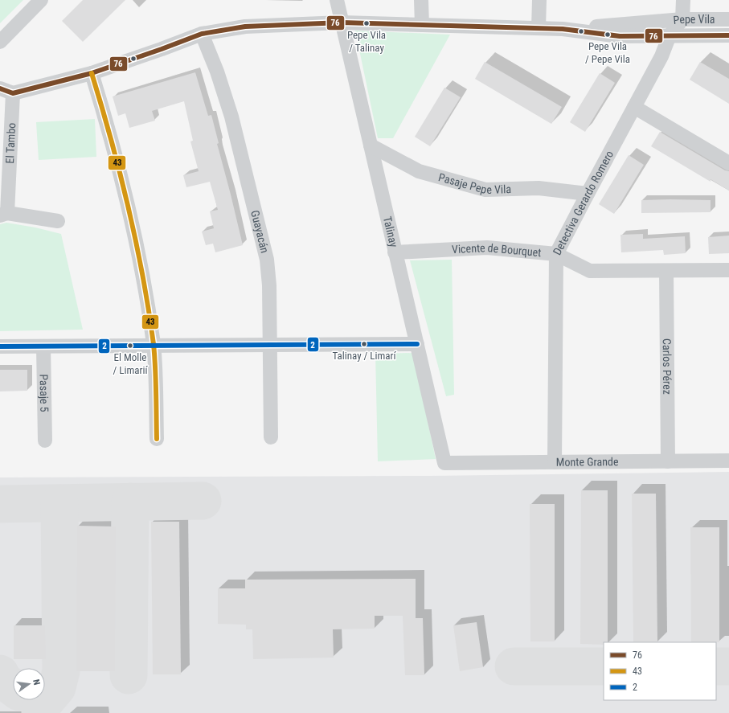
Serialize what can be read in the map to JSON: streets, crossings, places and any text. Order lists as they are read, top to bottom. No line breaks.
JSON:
{"streets":{"street":["Pepe Vila","El Tambo","Pasaje Pepe Vila","Detectiva Gerardo Romero","Guayacán","Talinay","Vicente de Bourquet","Carlos Pérez","Pasaje 5","Monte Grande"]},"crossings":[["Pepe Vila","El Tambo"],["Pepe Vila","Detectiva Gerardo Romero"],["Pepe Vila","Guayacán"],["Pepe Vila","Talinay"],["Pasaje Pepe Vila","Detectiva Gerardo Romero"],["Pasaje Pepe Vila","Talinay"],["Detectiva Gerardo Romero","Vicente de Bourquet"],["Detectiva Gerardo Romero","Monte Grande"],["Talinay","Vicente de Bourquet"],["Talinay","Monte Grande"],["Vicente de Bourquet","Carlos Pérez"],["Carlos Pérez","Monte Grande"]],"places":["Pepe Vila / Talinay","Pepe Vila / Pepe Vila","Talinay / Limarí","El Molle / Limarií"],"lines":["transit line 76","transit line 43","transit line 2"],"legend":["76","43","2"],"north":"right"}
